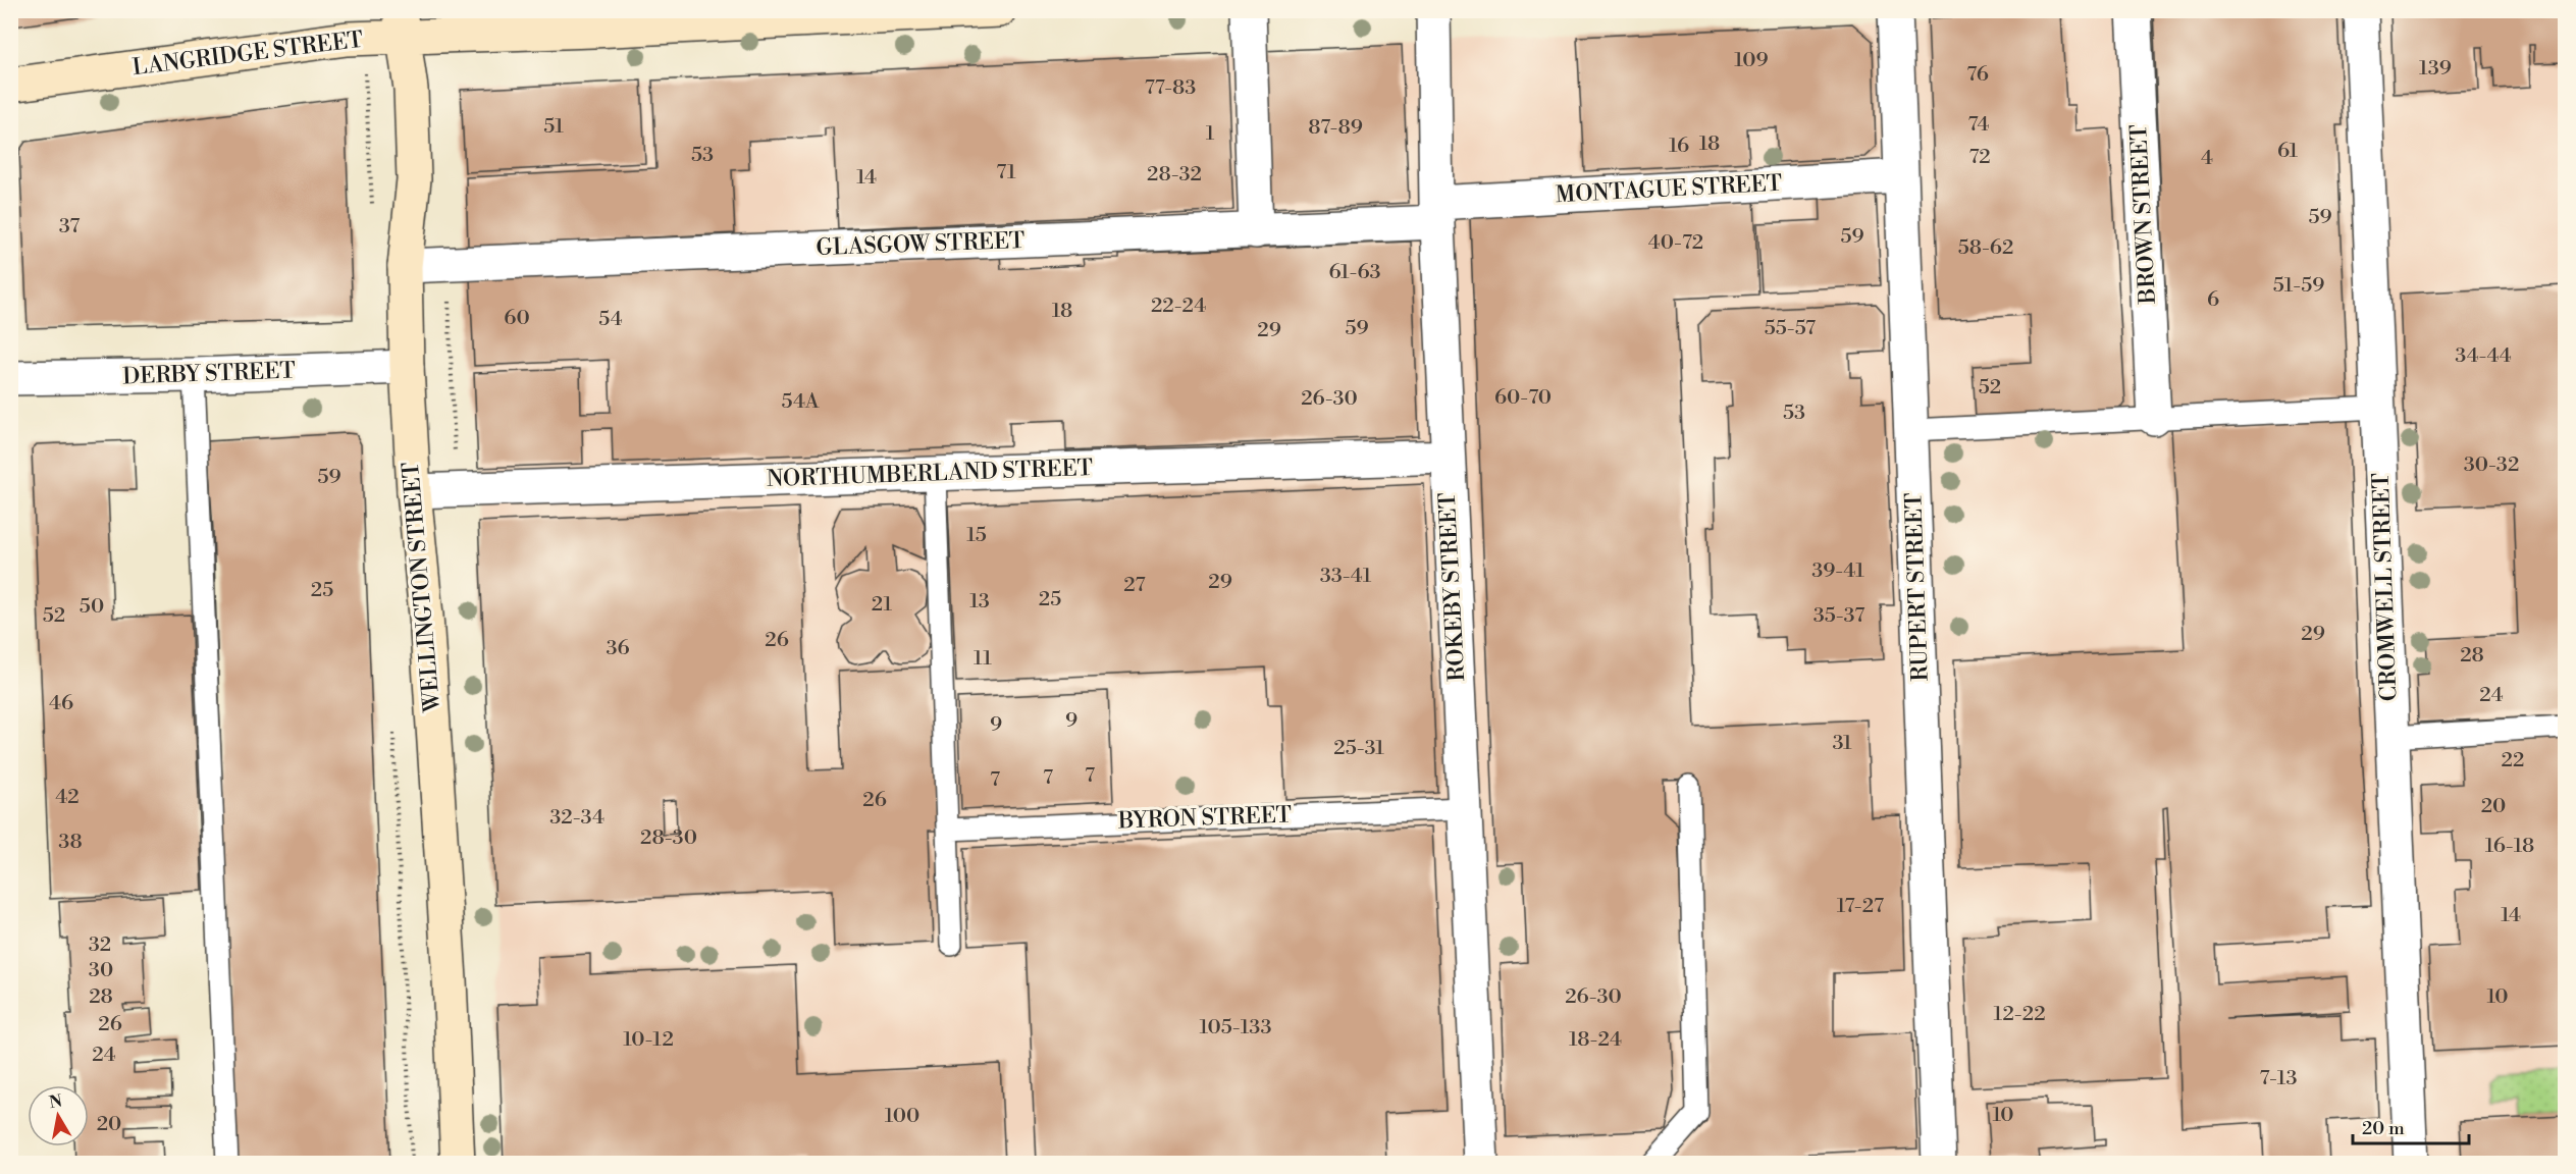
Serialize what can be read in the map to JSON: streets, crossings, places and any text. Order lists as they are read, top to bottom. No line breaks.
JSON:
{"streets":{"street":["LANGRIDGE STREET","MONTAGUE STREET","BROWN STREET","GLASGOW STREET","DERBY STREET","NORTHUMBERLAND STREET","WELLINGTON STREET","ROKEBY STREET","RUPERT STREET","CROMWELL STREET"],"lane":["BYRON STREET"]},"crossings":[["LANGRIDGE STREET","WELLINGTON STREET"],["MONTAGUE STREET","GLASGOW STREET"],["MONTAGUE STREET","ROKEBY STREET"],["MONTAGUE STREET","RUPERT STREET"],["GLASGOW STREET","WELLINGTON STREET"],["GLASGOW STREET","ROKEBY STREET"],["DERBY STREET","WELLINGTON STREET"],["NORTHUMBERLAND STREET","WELLINGTON STREET"],["NORTHUMBERLAND STREET","ROKEBY STREET"],["ROKEBY STREET","BYRON STREET"]],"house_numbers":["109","139","76","77-83","74","51","87-89","1","18","16","61","53","72","4","71","28-32","14","59","37","59","40-72","58-62","61-63","51-59","6","22-24","18","60","54","59","55-57","29","34-44","52","60-70","26-30","54A","53","30-32","59","15","39-41","33-41","29","27","25","25","13","21","50","52","35-37","29","26","36","28","11","24","46","9","9","31","25-31","22","7","7","7","42","26","20","32-34","28-30","38","16-18","17-27","14","32","30","28","26-30","10","12-22","26","105-133","10-12","18-24","24","7-13","10","100","20"],"scale_bar":"20 m","north":"top"}
